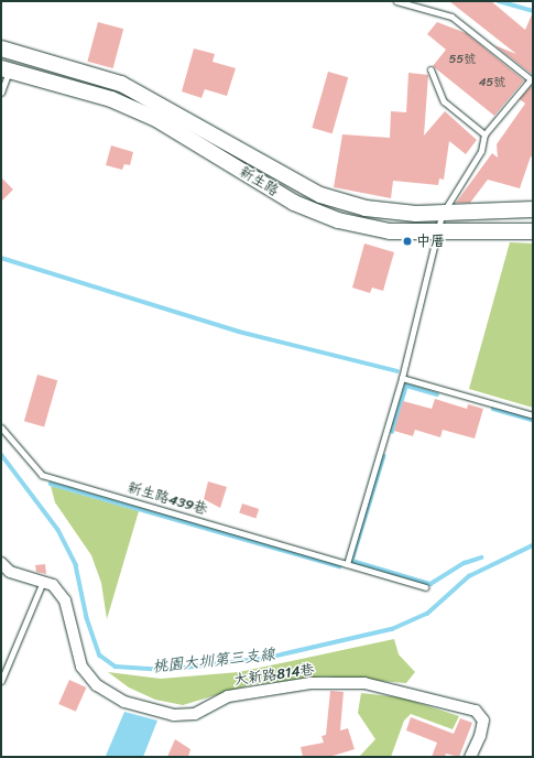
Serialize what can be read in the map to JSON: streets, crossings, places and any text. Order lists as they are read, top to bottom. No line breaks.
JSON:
{"streets":{"main road":["新生路"],"street":["大新路814巷"],"lane":["新生路439巷"]},"water":["桃園大圳第三支線"],"places":["中厝"],"house_numbers":["55號","45號"]}
